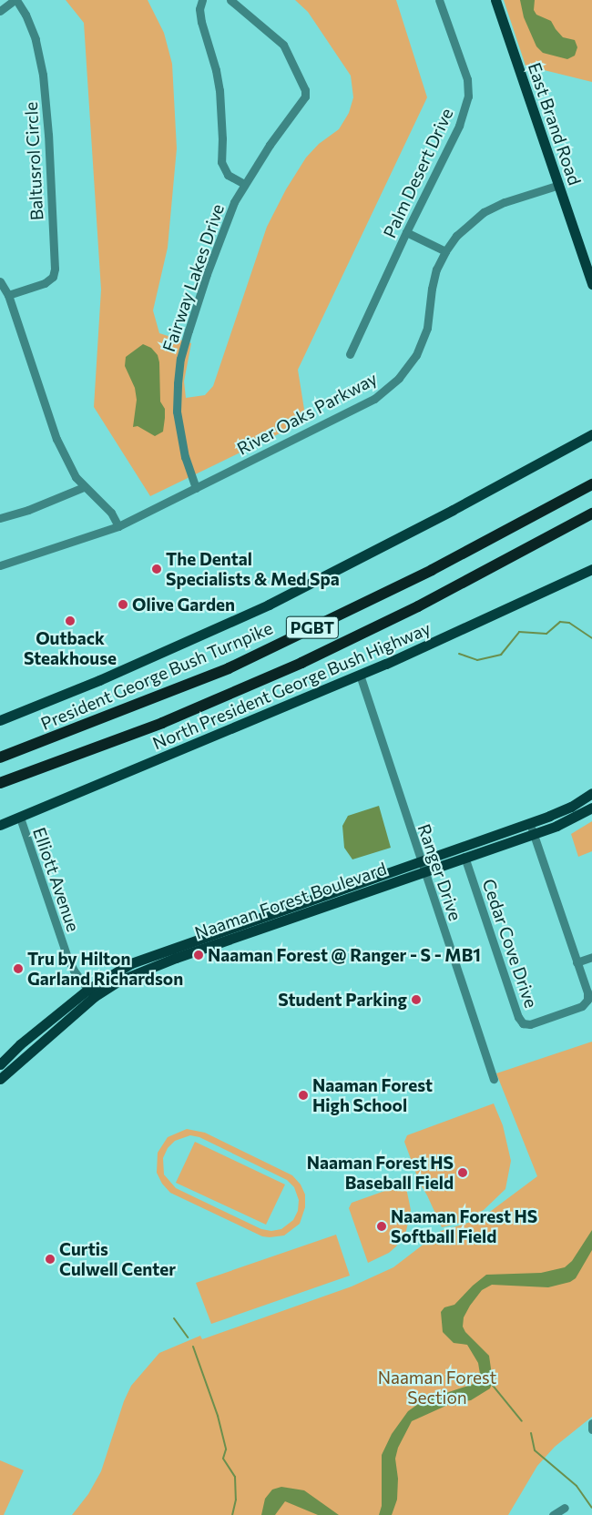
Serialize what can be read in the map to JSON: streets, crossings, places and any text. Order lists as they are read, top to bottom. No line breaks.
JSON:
{"streets":{"highway":["PGBT","President George Bush Turnpike"],"main road":["East Brand Road","North President George Bush Highway","Naaman Forest Boulevard"],"street":["Baltusrol Circle","Palm Desert Drive","Fairway Lakes Drive","River Oaks Parkway","Ranger Drive","Elliott Avenue","Cedar Cove Drive"]},"crossings":[["East Brand Road","River Oaks Parkway"],["Fairway Lakes Drive","River Oaks Parkway"],["North President George Bush Highway","Ranger Drive"],["North President George Bush Highway","Elliott Avenue"],["Ranger Drive","Naaman Forest Boulevard"],["Elliott Avenue","Naaman Forest Boulevard"],["Naaman Forest Boulevard","Cedar Cove Drive"]],"parks":["Naaman Forest Section"],"places":["The Dental Specialists & Med Spa","Olive Garden","Outback Steakhouse","Naaman Forest @ Ranger - S - MB1","Tru by Hilton Garland Richardson","Student Parking","Naaman Forest High School","Naaman Forest HS Baseball Field","Naaman Forest HS Softball Field","Curtis Culwell Center"]}
